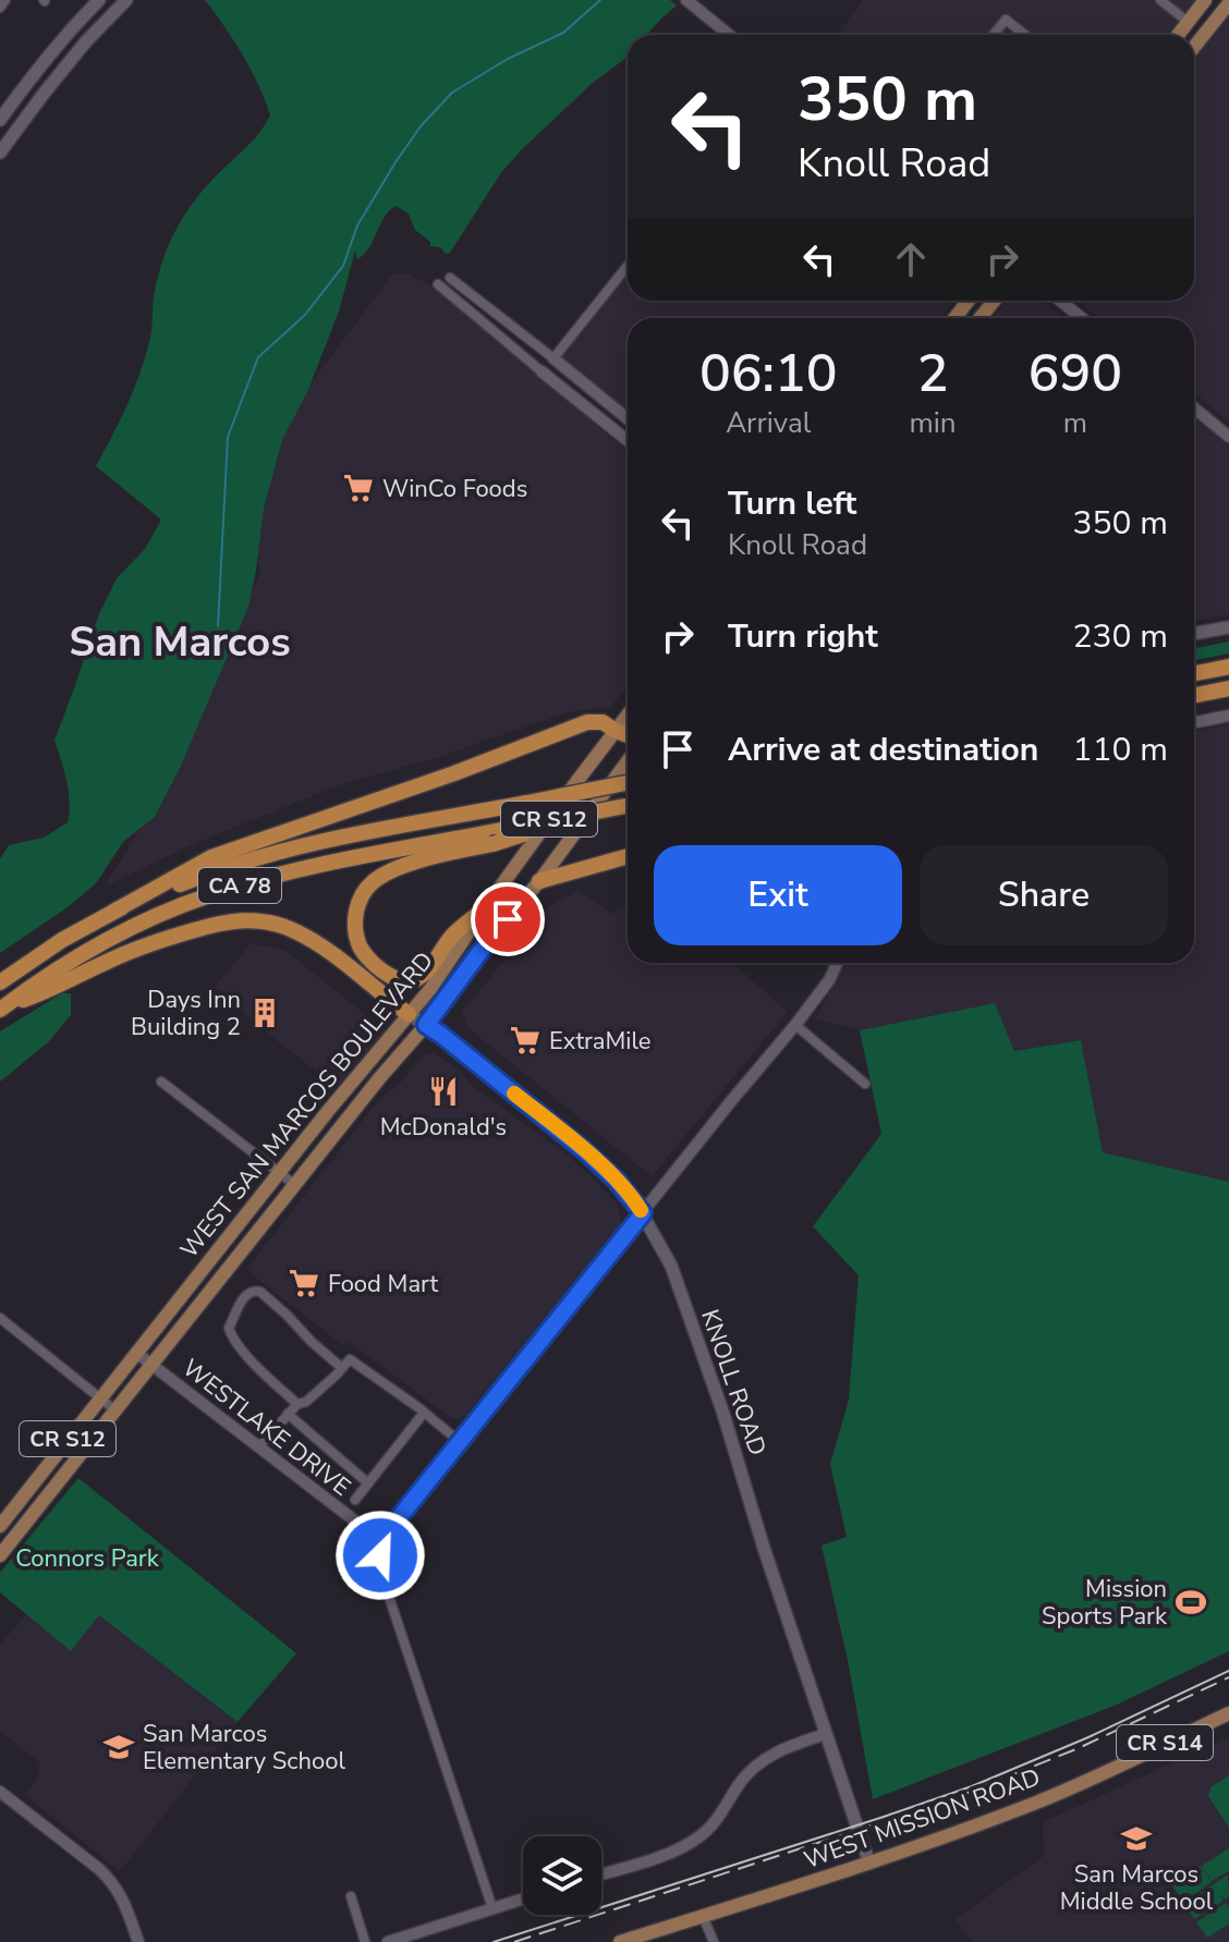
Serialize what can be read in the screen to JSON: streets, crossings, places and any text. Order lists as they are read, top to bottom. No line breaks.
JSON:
{"streets":{"highway":["CA 78"],"main road":["CR S12","WEST SAN MARCOS BOULEVARD","KNOLL ROAD","CR S14","WEST MISSION ROAD"],"street":["WESTLAKE DRIVE"]},"crossings":[["WEST SAN MARCOS BOULEVARD","KNOLL ROAD"],["WEST SAN MARCOS BOULEVARD","WESTLAKE DRIVE"],["KNOLL ROAD","WEST MISSION ROAD"]],"districts":["San Marcos"],"parks":["Connors Park"],"places":{"supermarket":["WinCo Foods","ExtraMile","Food Mart"],"building":["Days Inn Building 2"],"restaurant":["McDonald's"],"sports":["Mission Sports Park"],"school or university":["San Marcos Elementary School","San Marcos Middle School"]},"page":{"turn":["350 m","Knoll Road"],"eta":["06:10","Arrival","2","min","690","m"],"list":[{"name":"Turn left","note":"Knoll Road","value":"350 m"},{"name":"Turn right","value":"230 m"},{"name":"Arrive at destination","value":"110 m"}],"buttons":["Exit","Share"]}}
